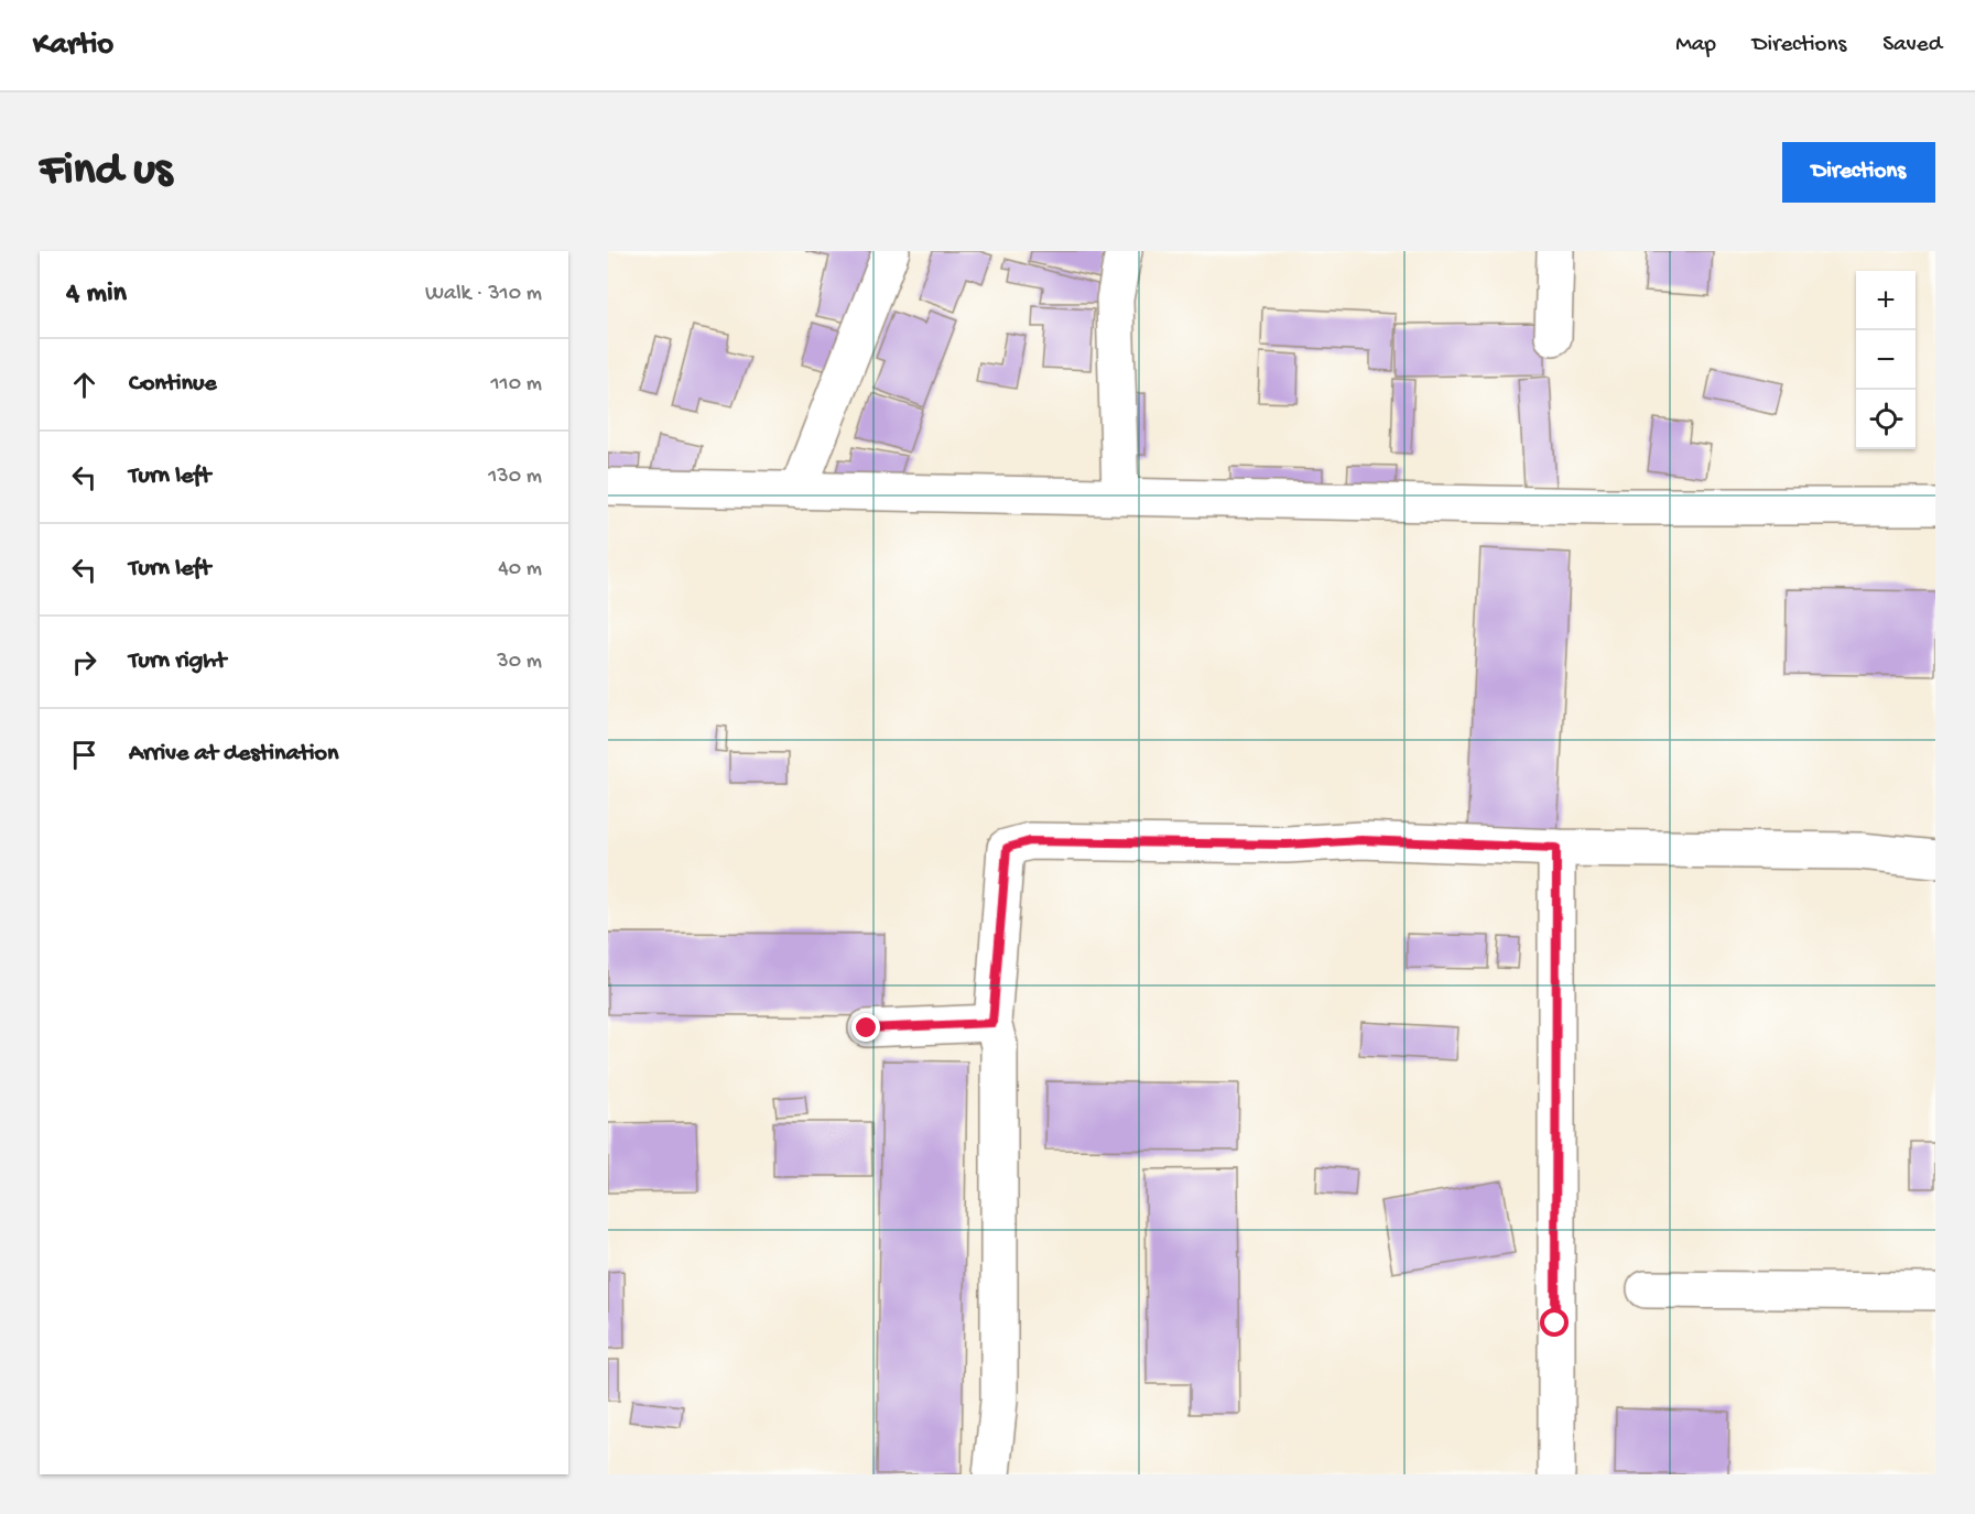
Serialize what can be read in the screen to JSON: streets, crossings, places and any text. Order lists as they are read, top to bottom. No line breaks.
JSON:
{"page":{"header":"Kartio","nav":["Map","Directions","Saved"],"buttons":"Directions","title":"Find us","heading":["4 min","Walk · 310 m"],"map_buttons":["+","−"],"list":[["Continue","110 m"],["Turn left","130 m"],["Turn left","40 m"],["Turn right","30 m"],"Arrive at destination"]}}
